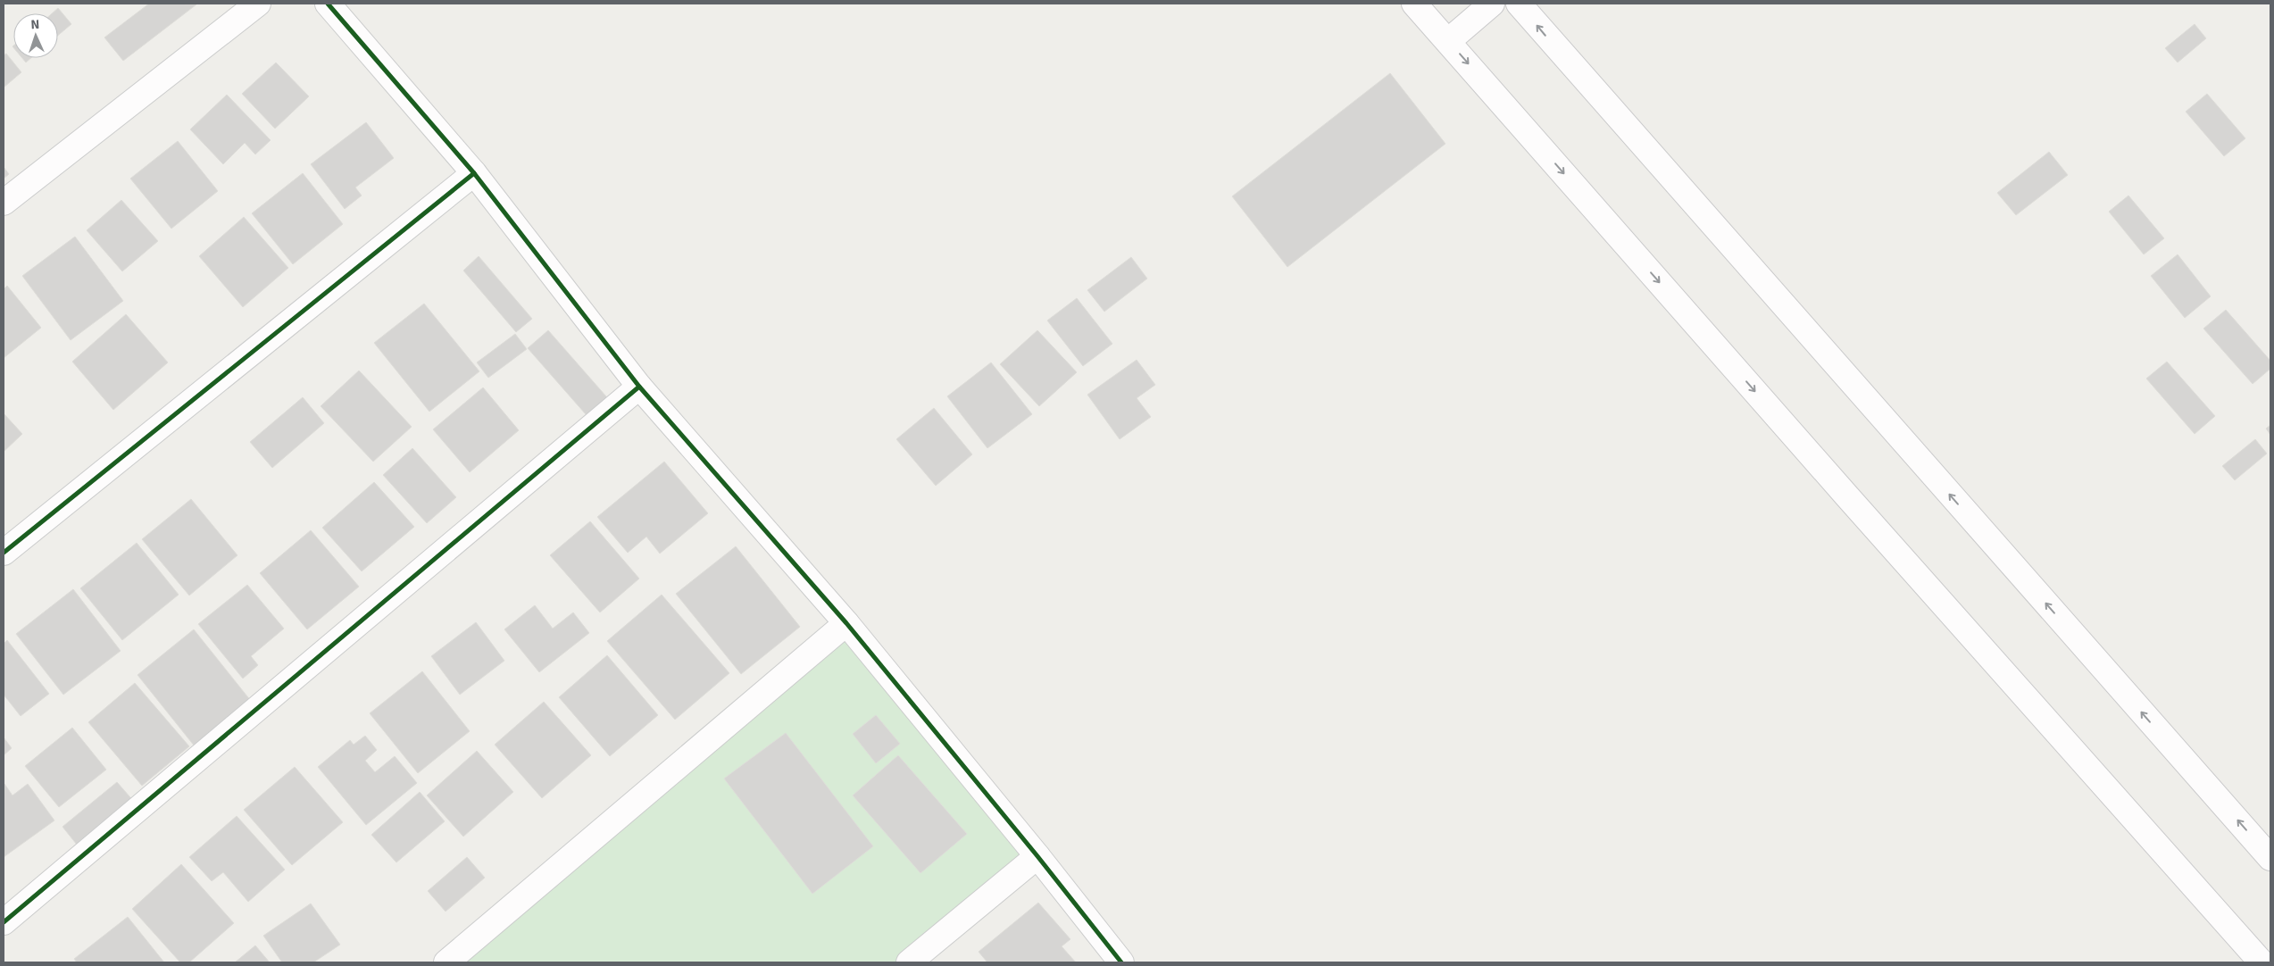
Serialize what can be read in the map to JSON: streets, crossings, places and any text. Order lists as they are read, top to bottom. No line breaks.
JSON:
{"north":"top"}
